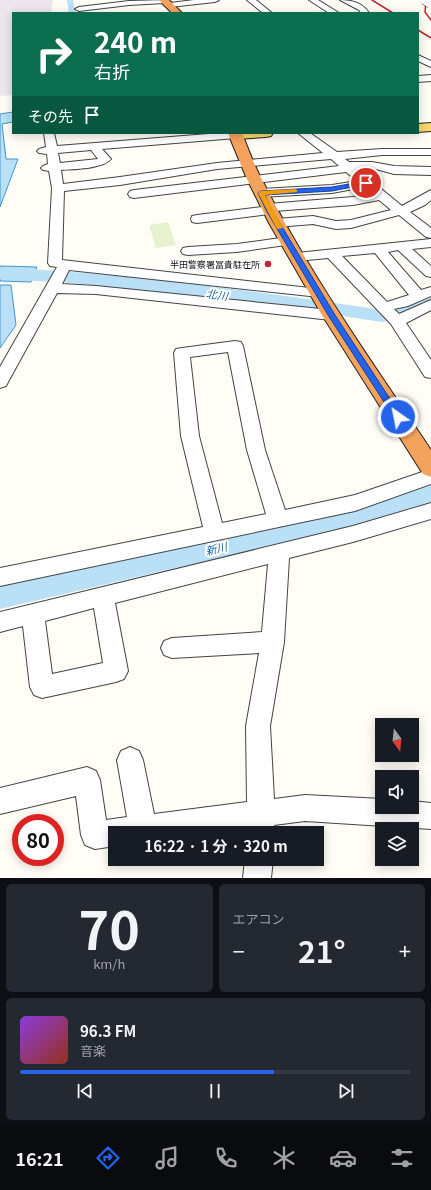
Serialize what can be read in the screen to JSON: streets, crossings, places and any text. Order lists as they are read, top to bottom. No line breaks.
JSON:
{"water":["北川","新川"],"places":["半田警察署冨貴駐在所"],"north":"bottom","page":{"turn":["240 m","右折"],"then":"その先","limit":"80","trip":"16:22 · 1 分 · 320 m","tile":[["70","km/h"],"エアコン"],"heat":["−","21°","+"],"song":["96.3 FM","音楽"],"tabs":"16:21"}}
